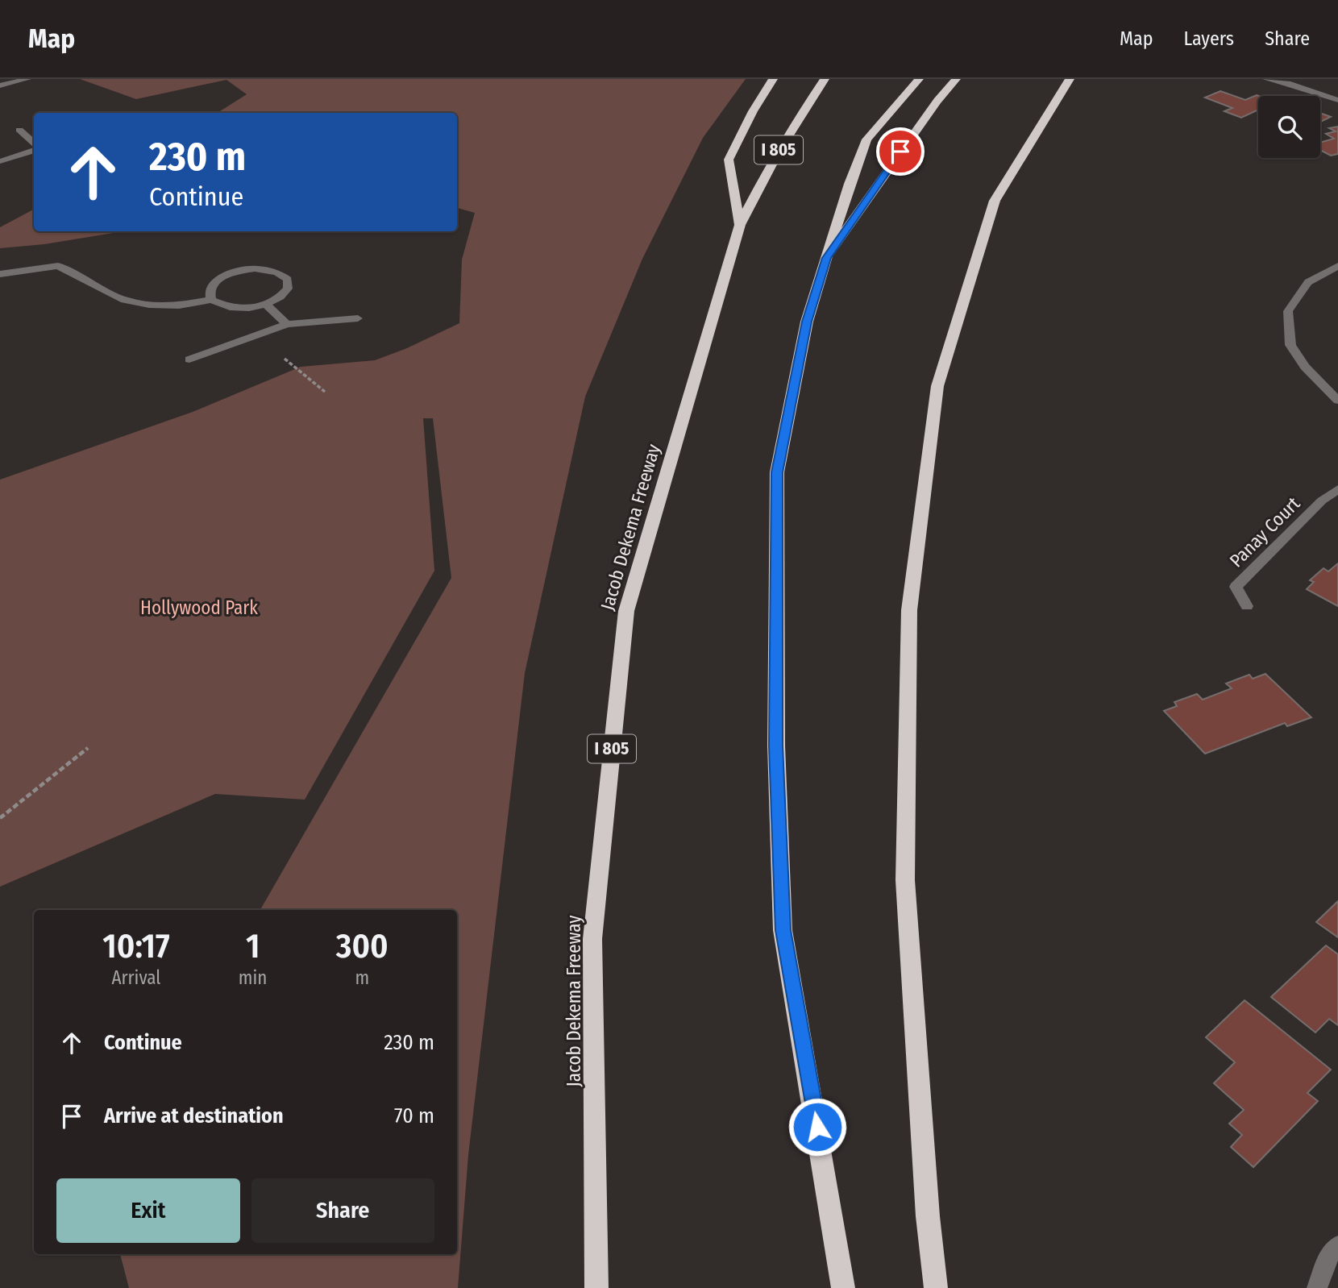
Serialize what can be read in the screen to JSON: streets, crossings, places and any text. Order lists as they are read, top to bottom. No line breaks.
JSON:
{"streets":{"highway":["I 805","Jacob Dekema Freeway"],"street":["Panay Court"]},"parks":["Hollywood Park"],"page":{"header":"Map","nav":["Map","Layers","Share"],"turn":["230 m","Continue"],"eta":["10:17","Arrival","1","min","300","m"],"list":[{"name":"Continue","value":"230 m"},{"name":"Arrive at destination","value":"70 m"}],"buttons":["Exit","Share"]}}
